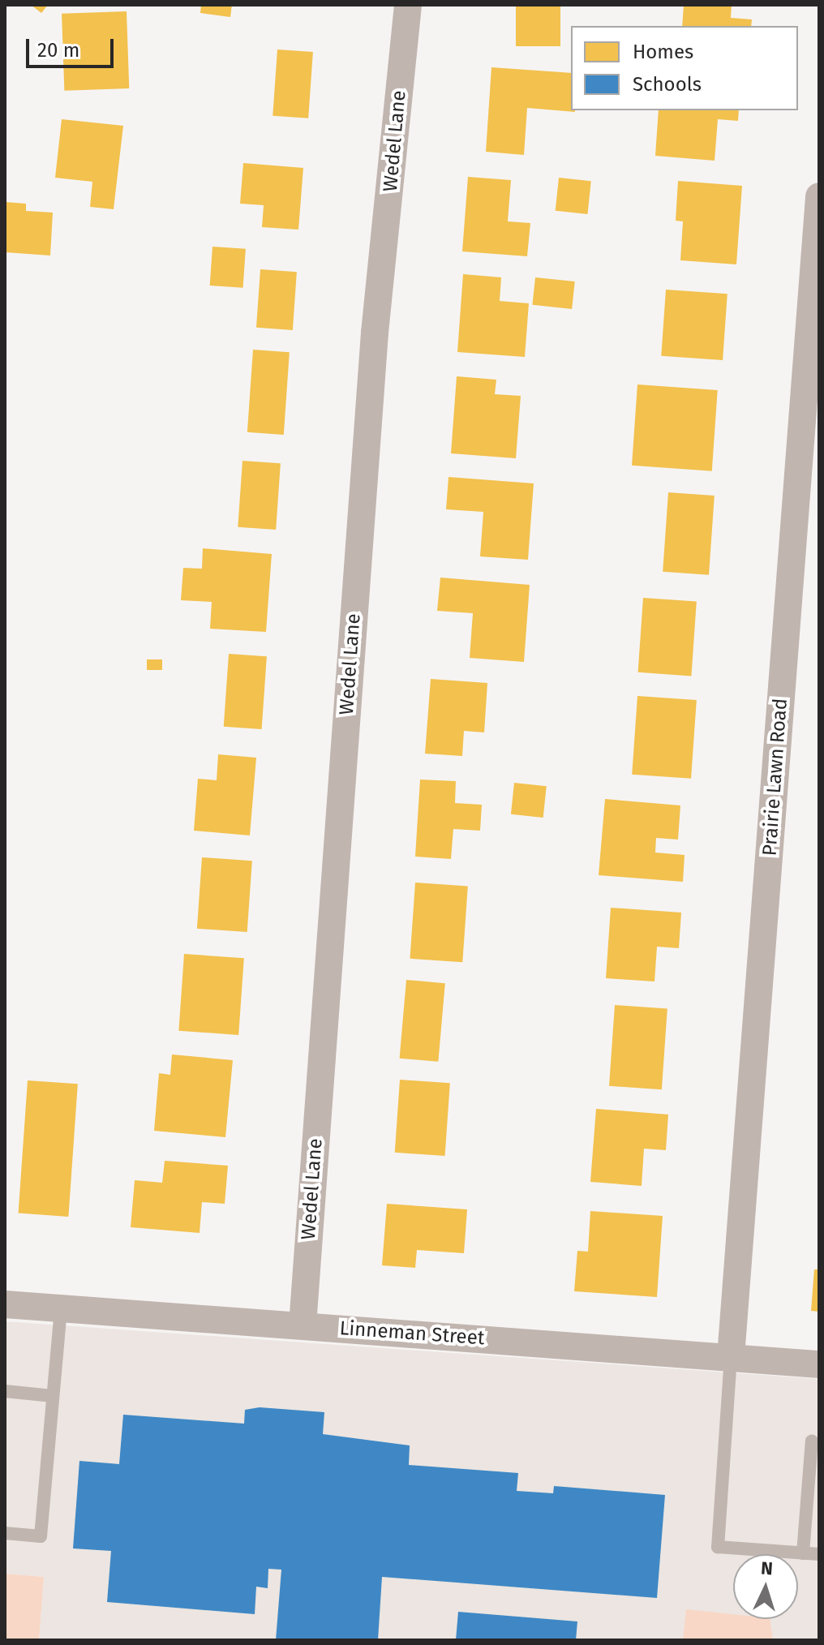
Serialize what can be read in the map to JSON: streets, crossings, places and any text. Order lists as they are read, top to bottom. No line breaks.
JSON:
{"streets":{"street":["Wedel Lane","Prairie Lawn Road","Linneman Street"]},"crossings":[["Wedel Lane","Linneman Street"],["Prairie Lawn Road","Linneman Street"]],"legend":["Homes","Schools"],"scale_bar":"20 m","north":"top"}
